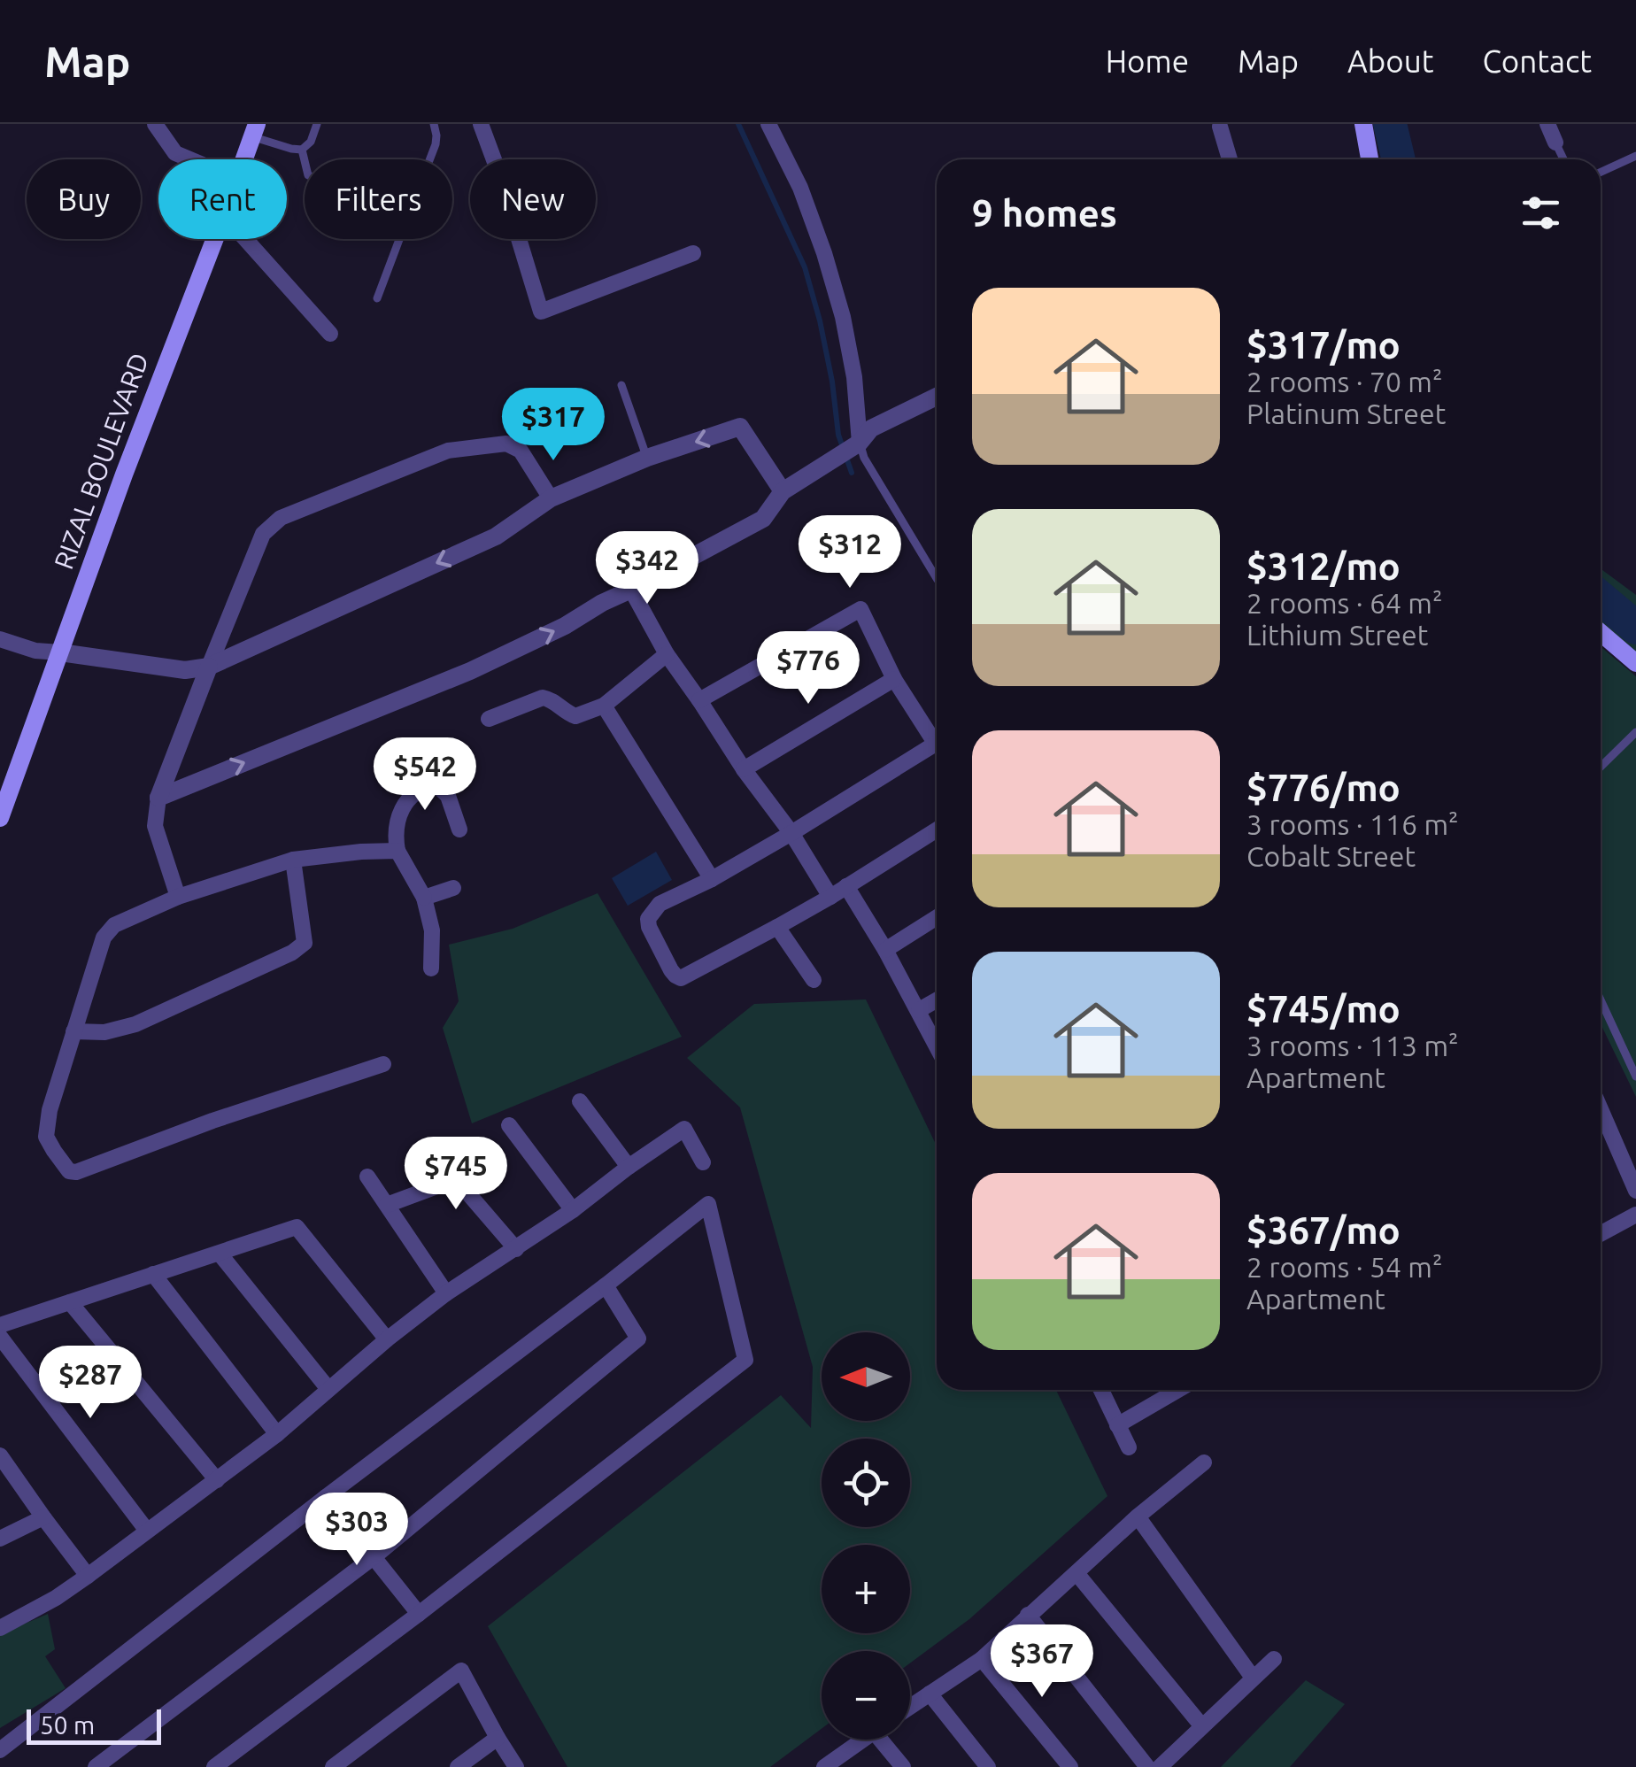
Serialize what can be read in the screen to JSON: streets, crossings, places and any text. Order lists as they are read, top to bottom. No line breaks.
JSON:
{"streets":{"main road":["RIZAL BOULEVARD"]},"scale_bar":"50 m","north":"left","page":{"header":"Map","nav":["Home","Map","About","Contact"],"chip":["Buy","Rent","Filters","New"],"heading":"9 homes","list":[{"name":"$317/mo","note":"2 rooms · 70 m² · Platinum Street"},{"name":"$312/mo","note":"2 rooms · 64 m² · Lithium Street"},{"name":"$776/mo","note":"3 rooms · 116 m² · Cobalt Street"},{"name":"$745/mo","note":"3 rooms · 113 m² · Apartment"},{"name":"$367/mo","note":"2 rooms · 54 m² · Apartment"}],"price":["$317","$312","$342","$776","$542","$745","$287","$303","$367"],"map_buttons":["+","−"],"scale":"50 m"}}
